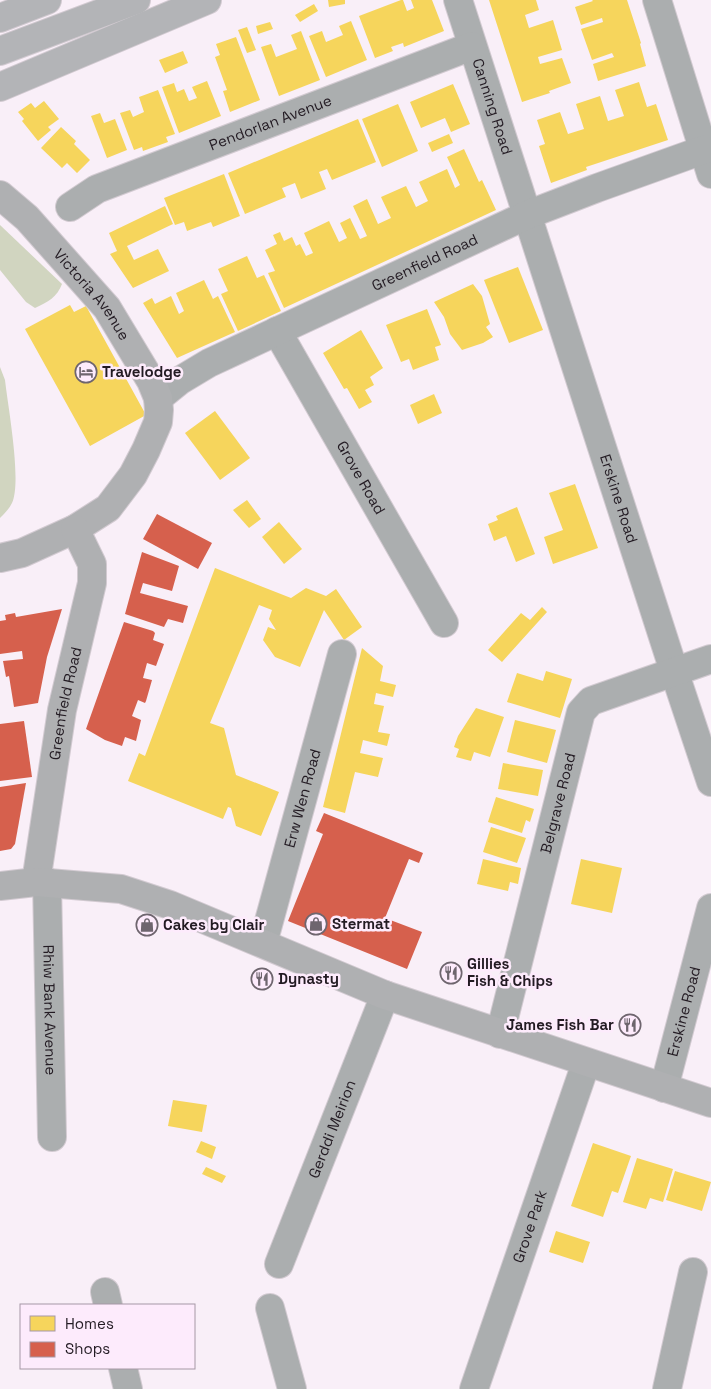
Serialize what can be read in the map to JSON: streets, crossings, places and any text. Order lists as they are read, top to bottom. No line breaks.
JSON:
{"streets":{"main road":["Greenfield Road","Victoria Avenue"],"street":["Canning Road","Pendorlan Avenue","Grove Road","Erskine Road","Erw Wen Road","Belgrave Road","Rhiw Bank Avenue","Gerddi Meirion","Grove Park"]},"crossings":[["Canning Road","Pendorlan Avenue"],["Canning Road","Greenfield Road"],["Canning Road","Erskine Road"],["Greenfield Road","Victoria Avenue"],["Greenfield Road","Grove Road"],["Greenfield Road","Erskine Road"],["Greenfield Road","Rhiw Bank Avenue"],["Erskine Road","Belgrave Road"]],"places":{"hotel":["Travelodge"],"shop":["Stermat","Cakes by Clair"],"restaurant":["Gillies Fish & Chips","Dynasty","James Fish Bar"]},"legend":["Homes","Shops"]}
